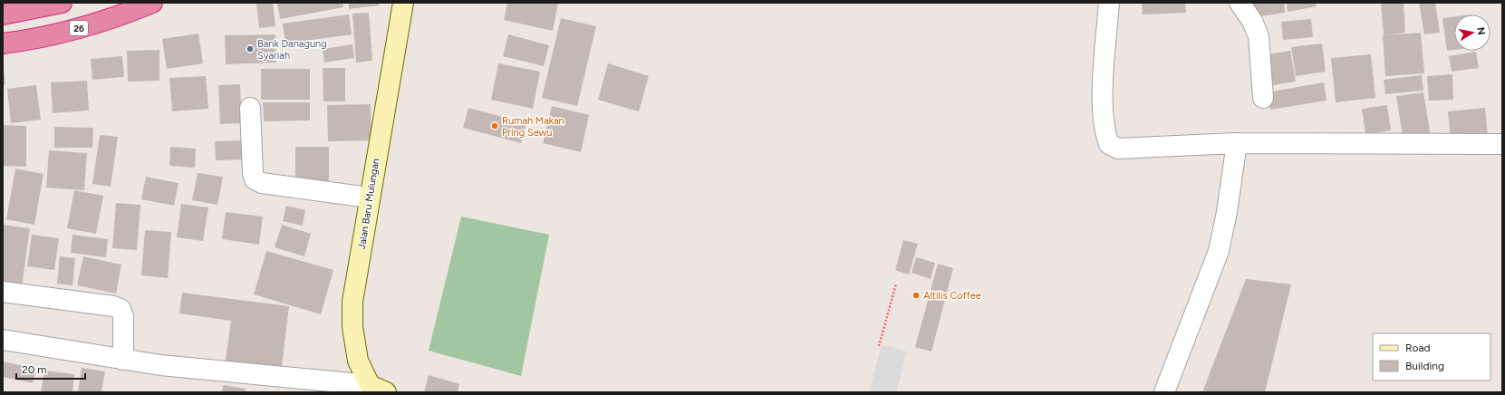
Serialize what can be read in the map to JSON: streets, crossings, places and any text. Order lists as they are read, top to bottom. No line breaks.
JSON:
{"streets":{"highway":["26"],"main road":["Jalan Baru Mulungan"]},"places":["Bank Danagung Syariah","Rumah Makan Pring Sewu","Altilis Coffee"],"legend":["Road","Building"],"scale_bar":"20 m","north":"right"}
